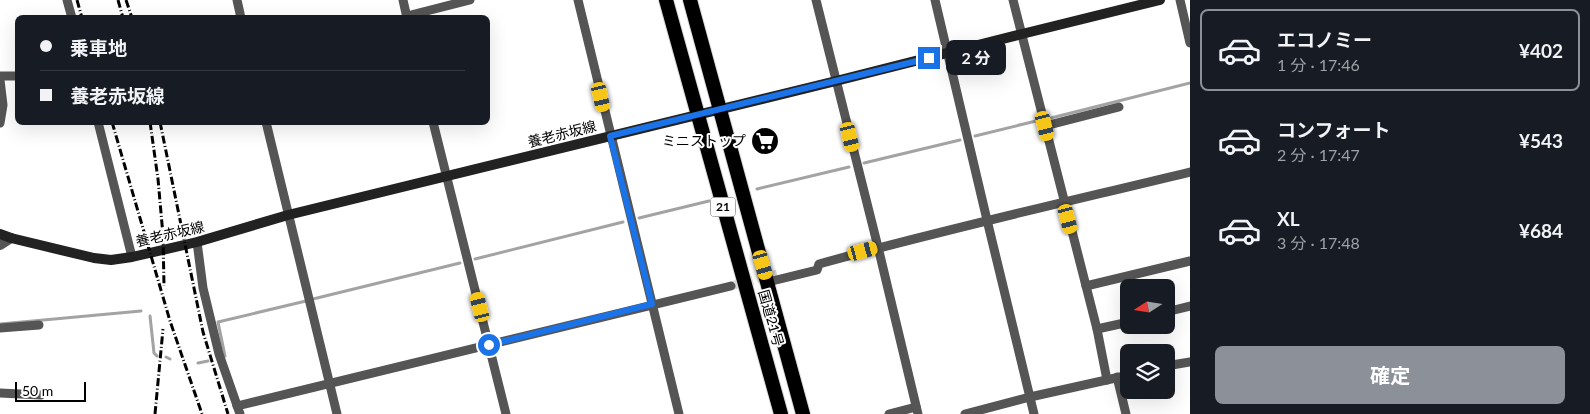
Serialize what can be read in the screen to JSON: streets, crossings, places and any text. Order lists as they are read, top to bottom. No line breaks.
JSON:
{"streets":{"highway":["21","国道21号"],"main road":["養老赤坂線"]},"crossings":[["養老赤坂線","国道21号"]],"places":{"supermarket":["ミニストップ"]},"scale_bar":"50 m","north":"left","page":{"list":[{"name":"エコノミー","note":"1 分 · 17:46","value":"¥402"},{"name":"コンフォート","note":"2 分 · 17:47","value":"¥543"},{"name":"XL","note":"3 分 · 17:48","value":"¥684"}],"banner":["乗車地","養老赤坂線"],"bubble":"2 分","buttons":"確定","scale":"50 m"}}
